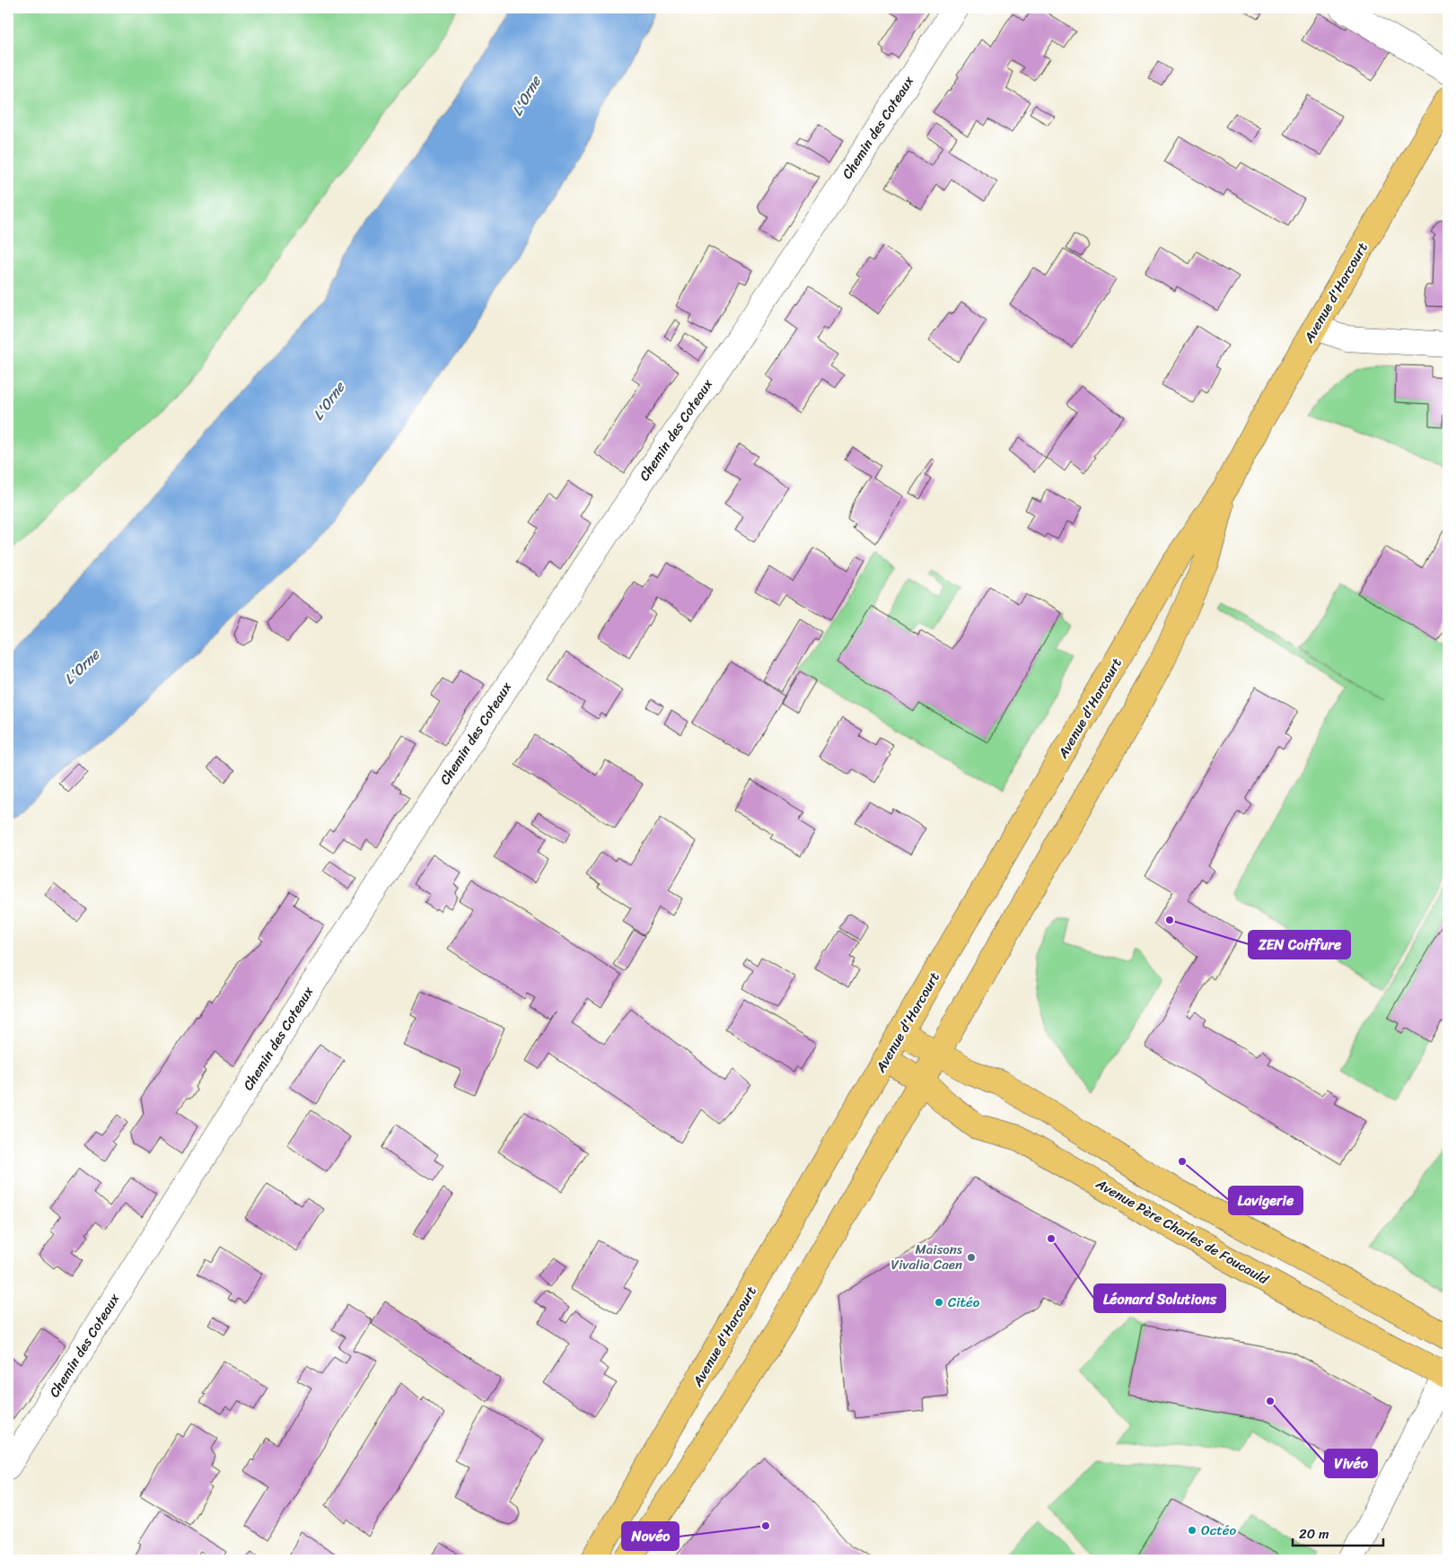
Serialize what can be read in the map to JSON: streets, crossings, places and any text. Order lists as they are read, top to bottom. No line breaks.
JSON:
{"streets":{"main road":["Avenue d'Harcourt","Avenue Père Charles de Foucauld"],"street":["Chemin des Coteaux"]},"crossings":[["Avenue d'Harcourt","Avenue Père Charles de Foucauld"]],"water":["L'Orne"],"places":["ZEN Coiffure","Lavigerie","Léonard Solutions","Maisons Vivalia Caen","Citéo","Vivéo","Novéo","Octéo"],"scale_bar":"20 m"}
